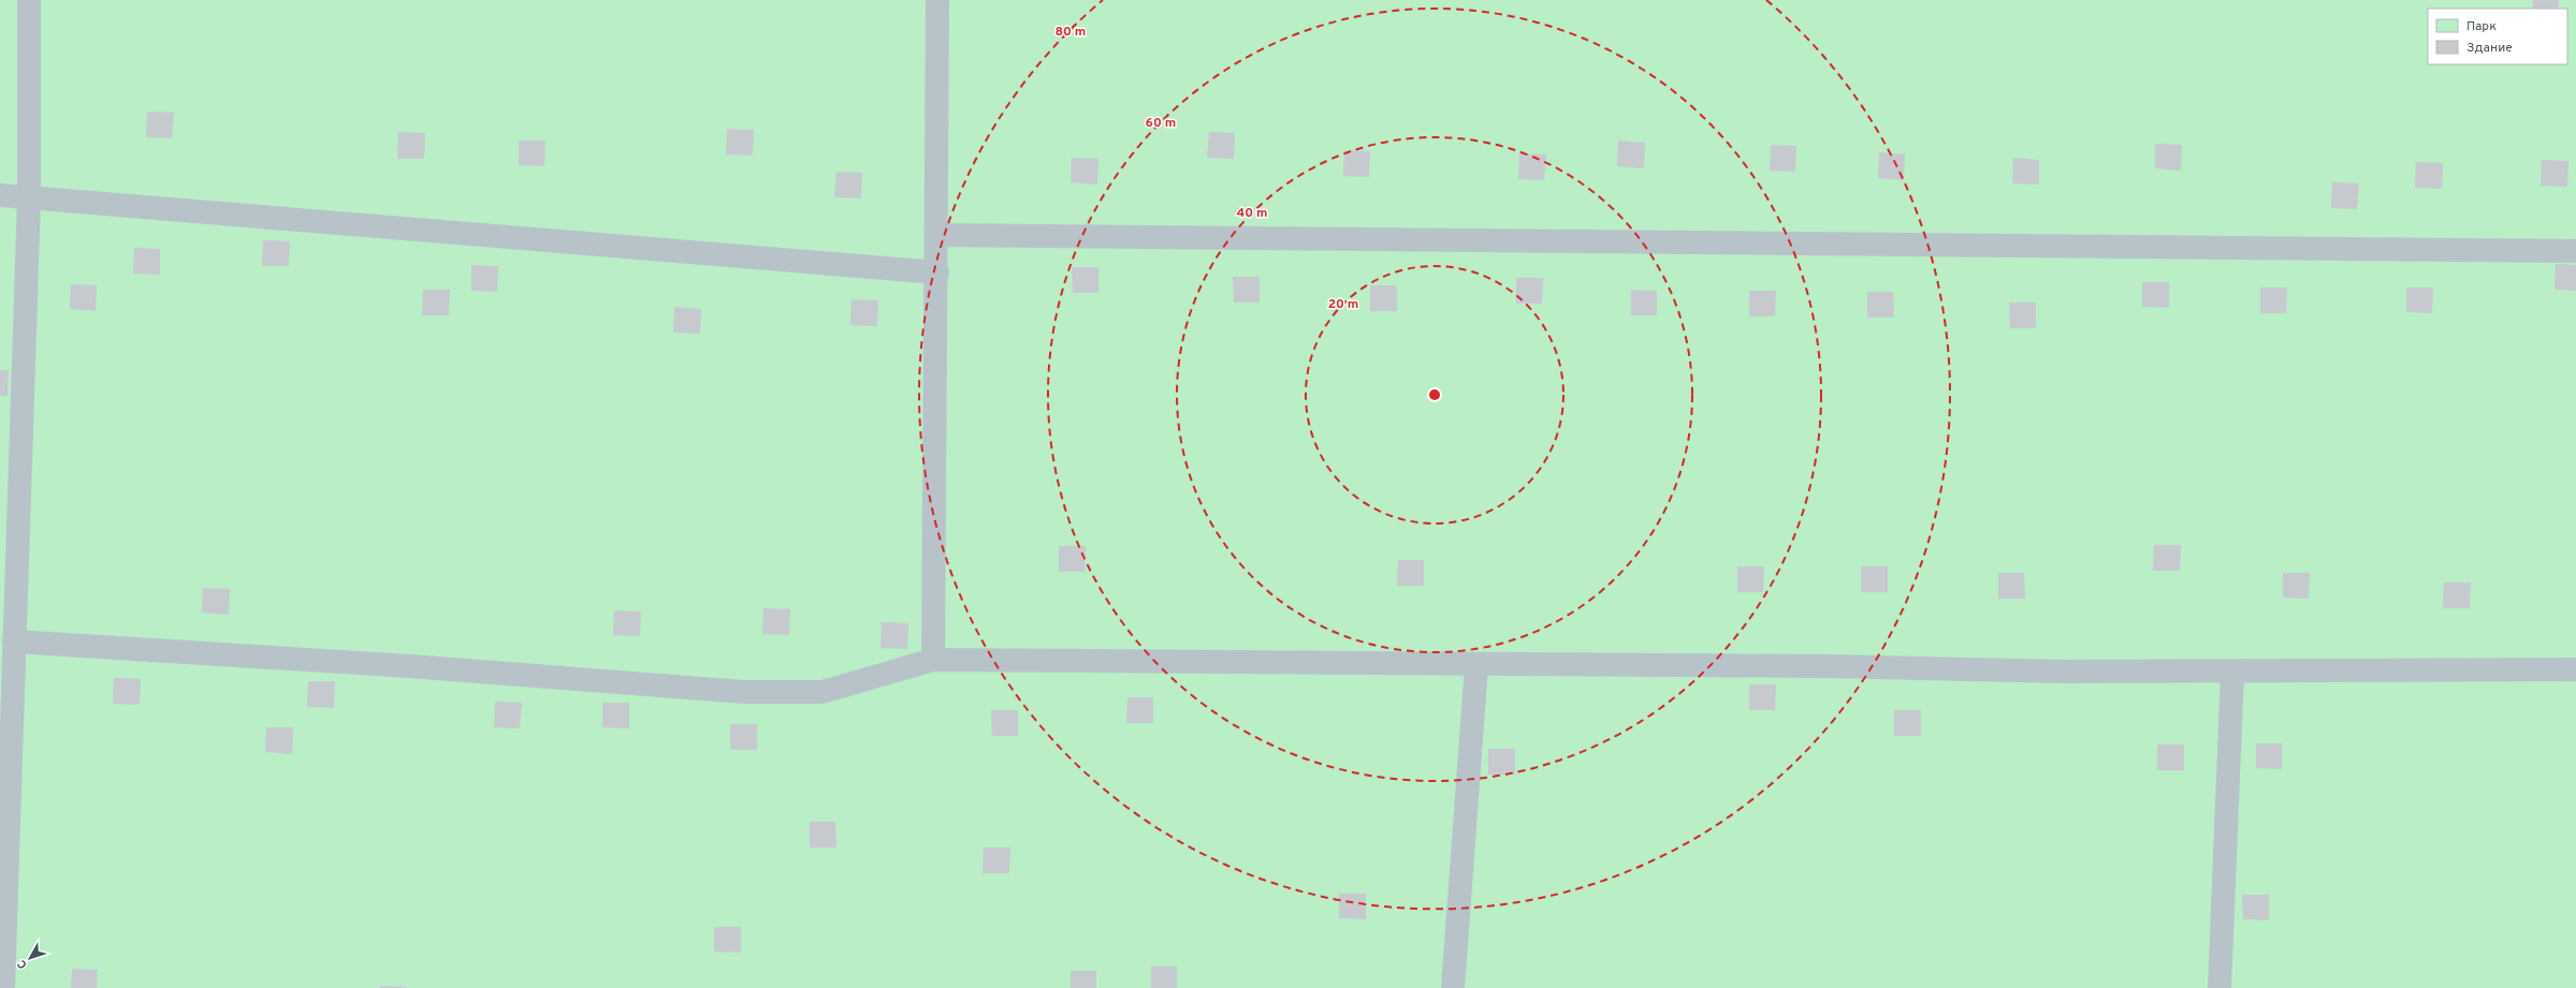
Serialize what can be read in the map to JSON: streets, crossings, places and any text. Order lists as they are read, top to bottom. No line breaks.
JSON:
{"legend":["Парк","Здание"],"north":"bottom left","rings":["80 m","60 m","40 m","20 m"]}
